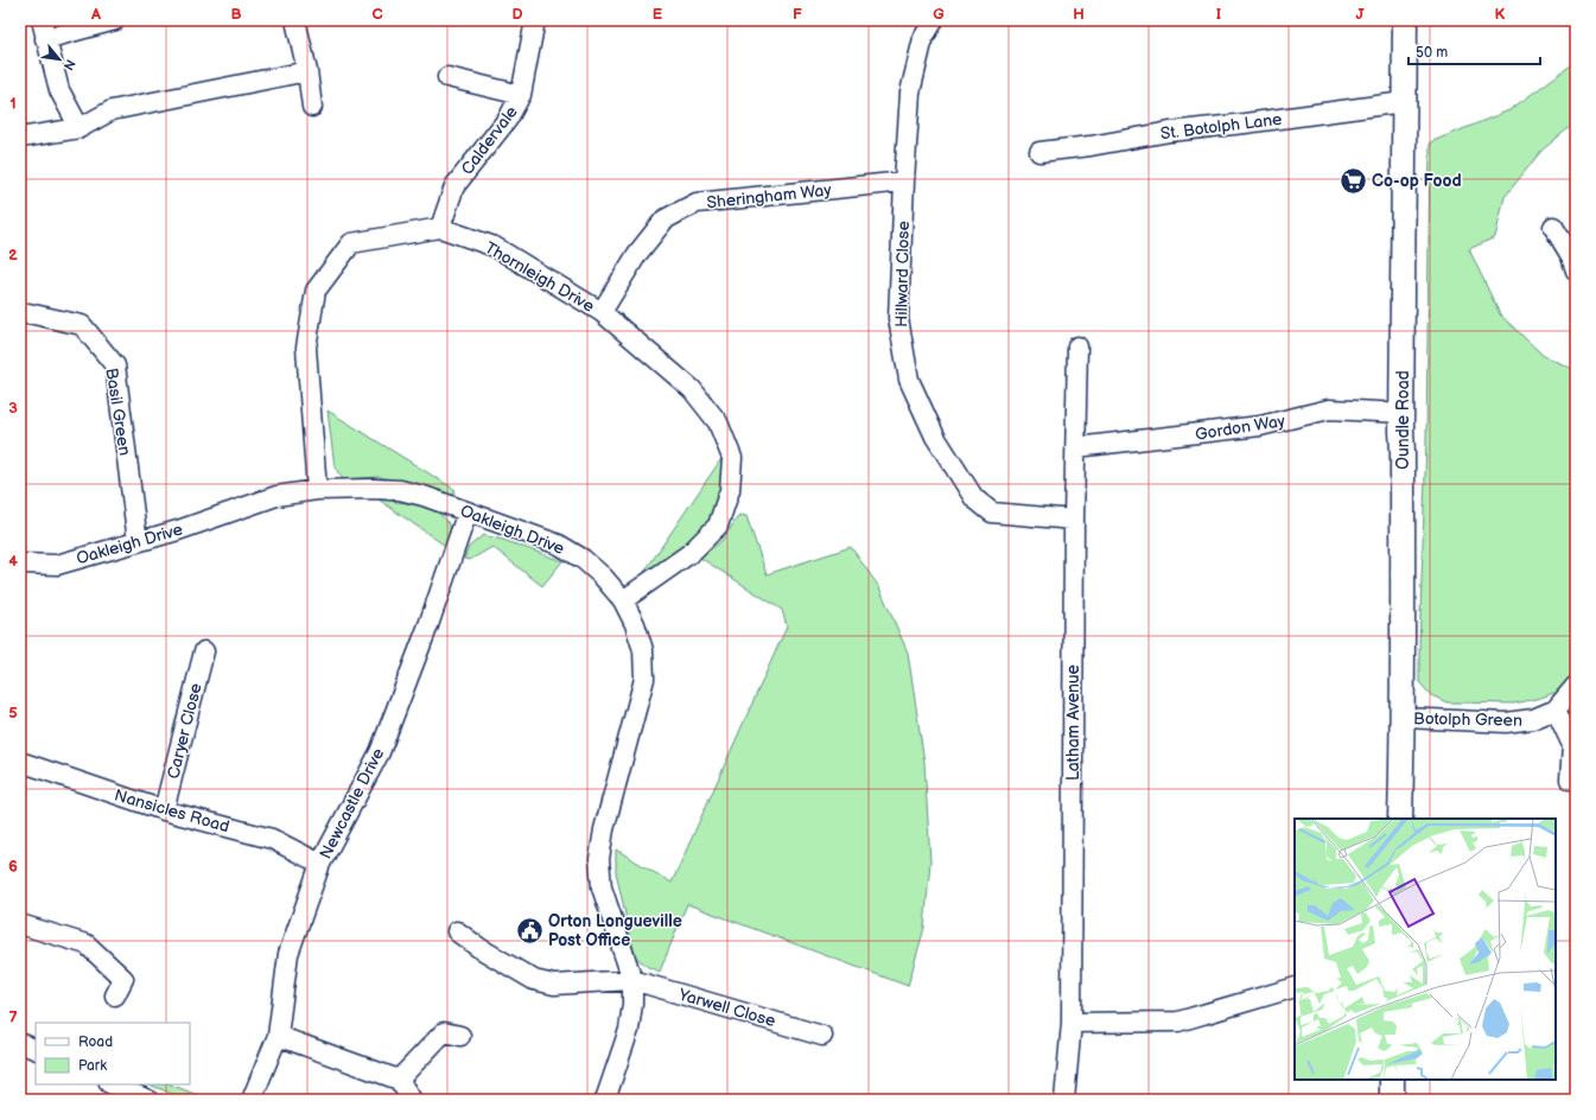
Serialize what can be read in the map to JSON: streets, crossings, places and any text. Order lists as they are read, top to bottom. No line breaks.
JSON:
{"streets":{"main road":["Oundle Road"],"street":["St. Botolph Lane","Caldervale","Sheringham Way","Hillward Close","Thornleigh Drive","Basil Green","Gordon Way","Oakleigh Drive","Botolph Green","Latham Avenue","Caryer Close","Newcastle Drive","Nansicles Road","Yarwell Close"]},"crossings":[["St. Botolph Lane","Oundle Road"],["Caldervale","Thornleigh Drive"],["Sheringham Way","Hillward Close"],["Sheringham Way","Thornleigh Drive"],["Hillward Close","Latham Avenue"],["Thornleigh Drive","Oakleigh Drive"],["Basil Green","Oakleigh Drive"],["Oundle Road","Gordon Way"],["Oundle Road","Botolph Green"],["Gordon Way","Latham Avenue"],["Oakleigh Drive","Newcastle Drive"],["Oakleigh Drive","Yarwell Close"],["Caryer Close","Nansicles Road"],["Newcastle Drive","Nansicles Road"]],"places":{"supermarket":["Co-op Food"],"public building":["Orton Longueville Post Office"]},"legend":["Road","Park"],"scale_bar":"50 m","north":"bottom right","grid":{"columns":["A","B","C","D","E","F","G","H","I","J","K"],"rows":["1","2","3","4","5","6","7"]}}
